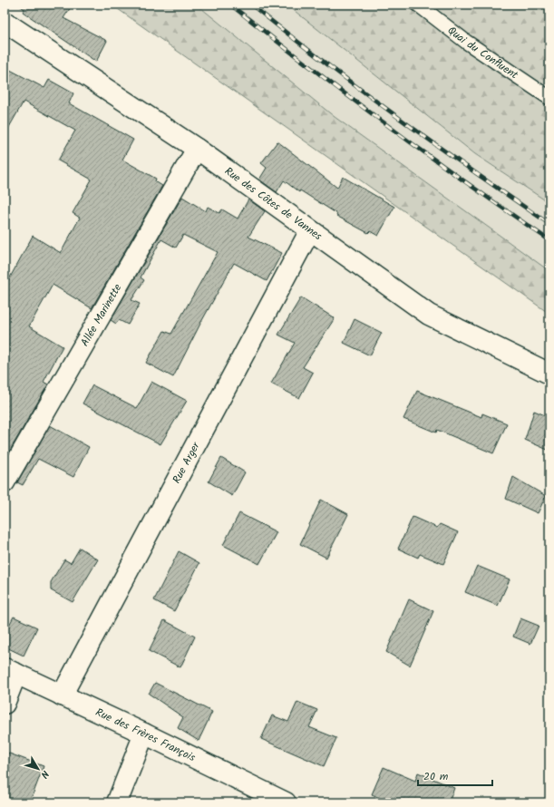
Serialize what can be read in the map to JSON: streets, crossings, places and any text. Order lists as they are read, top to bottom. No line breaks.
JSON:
{"streets":{"street":["Rue des Côtes de Vannes","Allée Marinette","Rue Arger","Rue des Frères François"],"lane":["Quai du Confluent"]},"crossings":[["Rue des Côtes de Vannes","Allée Marinette"],["Rue des Côtes de Vannes","Rue Arger"],["Rue Arger","Rue des Frères François"]],"scale_bar":"20 m","north":"bottom right"}
